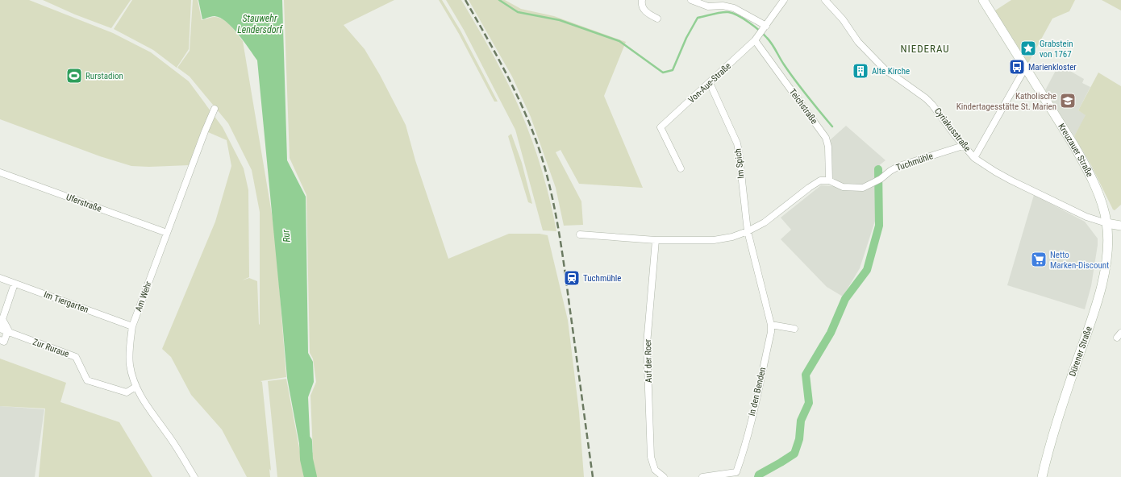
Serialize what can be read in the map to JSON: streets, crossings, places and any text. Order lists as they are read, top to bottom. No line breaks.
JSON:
{"streets":{"main road":["Kreuzauer Straße","Dürener Straße"],"street":["Von-Aue-Straße","Teichstraße","Cyriakusstraße","Tuchmühle","Im Spich","Uferstraße","Am Wehr","Im Tiergarten","Zur Ruraue","Auf der Roer","In den Benden"]},"crossings":[["Von-Aue-Straße","Teichstraße"],["Von-Aue-Straße","Im Spich"],["Teichstraße","Tuchmühle"],["Cyriakusstraße","Kreuzauer Straße"],["Cyriakusstraße","Tuchmühle"],["Cyriakusstraße","Dürener Straße"],["Kreuzauer Straße","Dürener Straße"],["Im Spich","In den Benden"],["Uferstraße","Am Wehr"],["Am Wehr","Im Tiergarten"],["Am Wehr","Zur Ruraue"]],"districts":["NIEDERAU"],"water":["Stauwehr Lendersdorf","Rur"],"places":{"place":["Grabstein von 1767"],"bus stop":["Marienkloster"],"building":["Alte Kirche"],"sports":["Rurstadion"],"school or university":["Katholische Kindertagesstätte St. Marien"],"supermarket":["Netto Marken-Discount"],"station":["Tuchmühle"]}}
